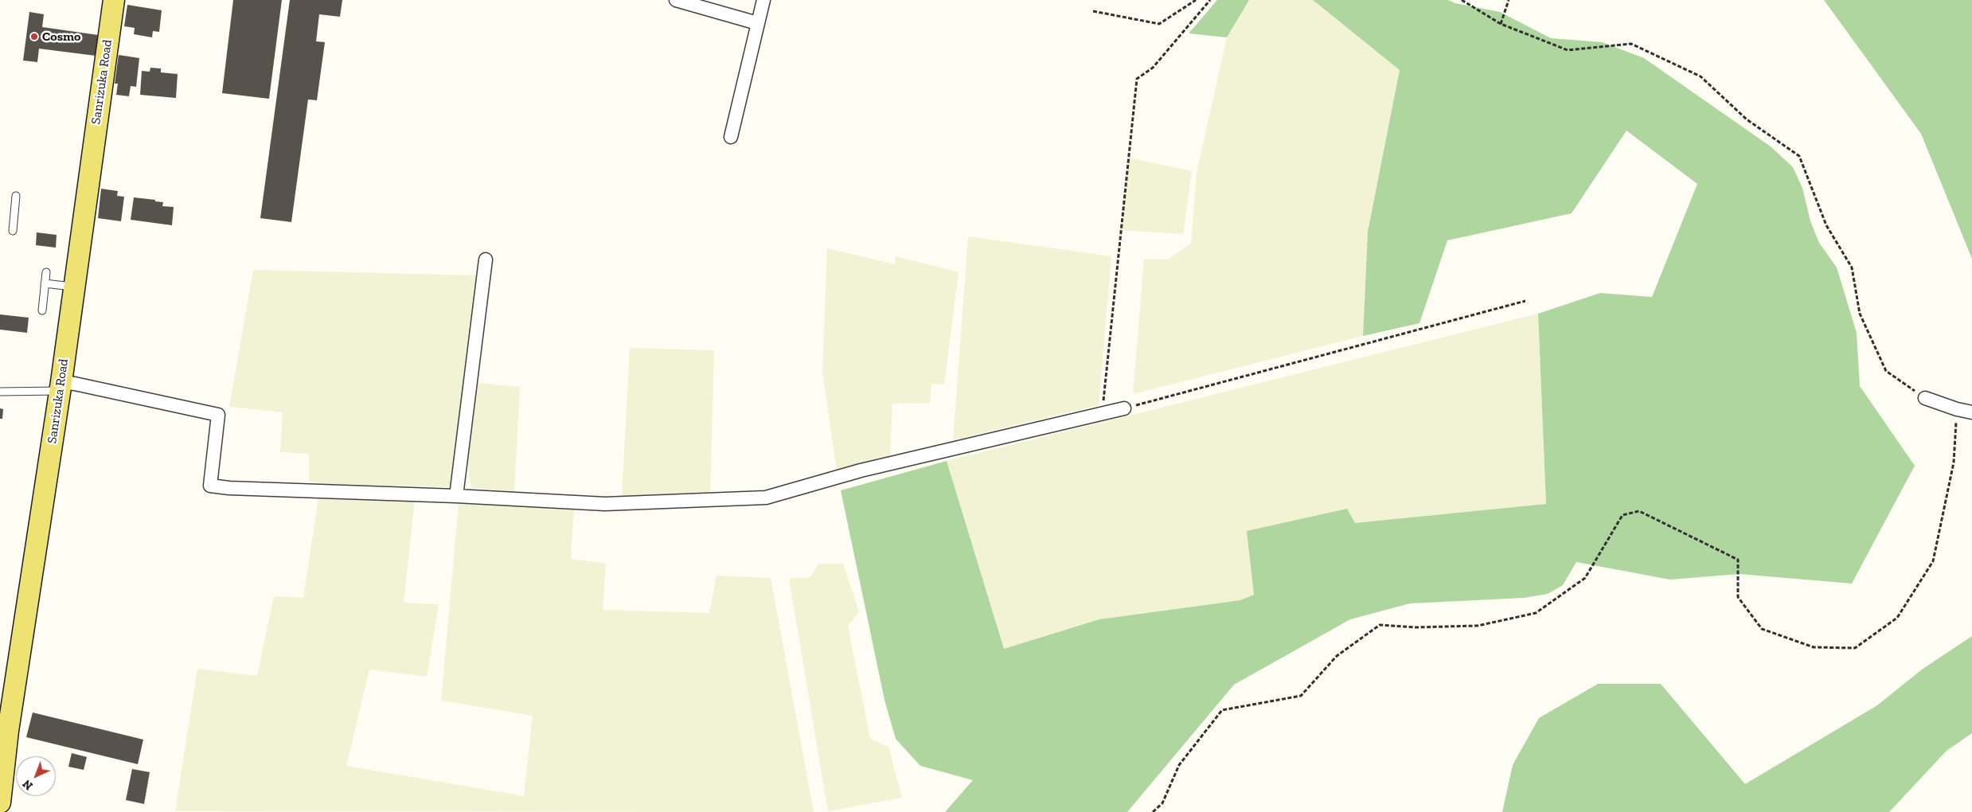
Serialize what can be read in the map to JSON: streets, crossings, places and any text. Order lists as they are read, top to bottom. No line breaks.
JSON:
{"streets":{"main road":["Sanrizuka Road"]},"places":["Cosmo"],"north":"bottom left"}
